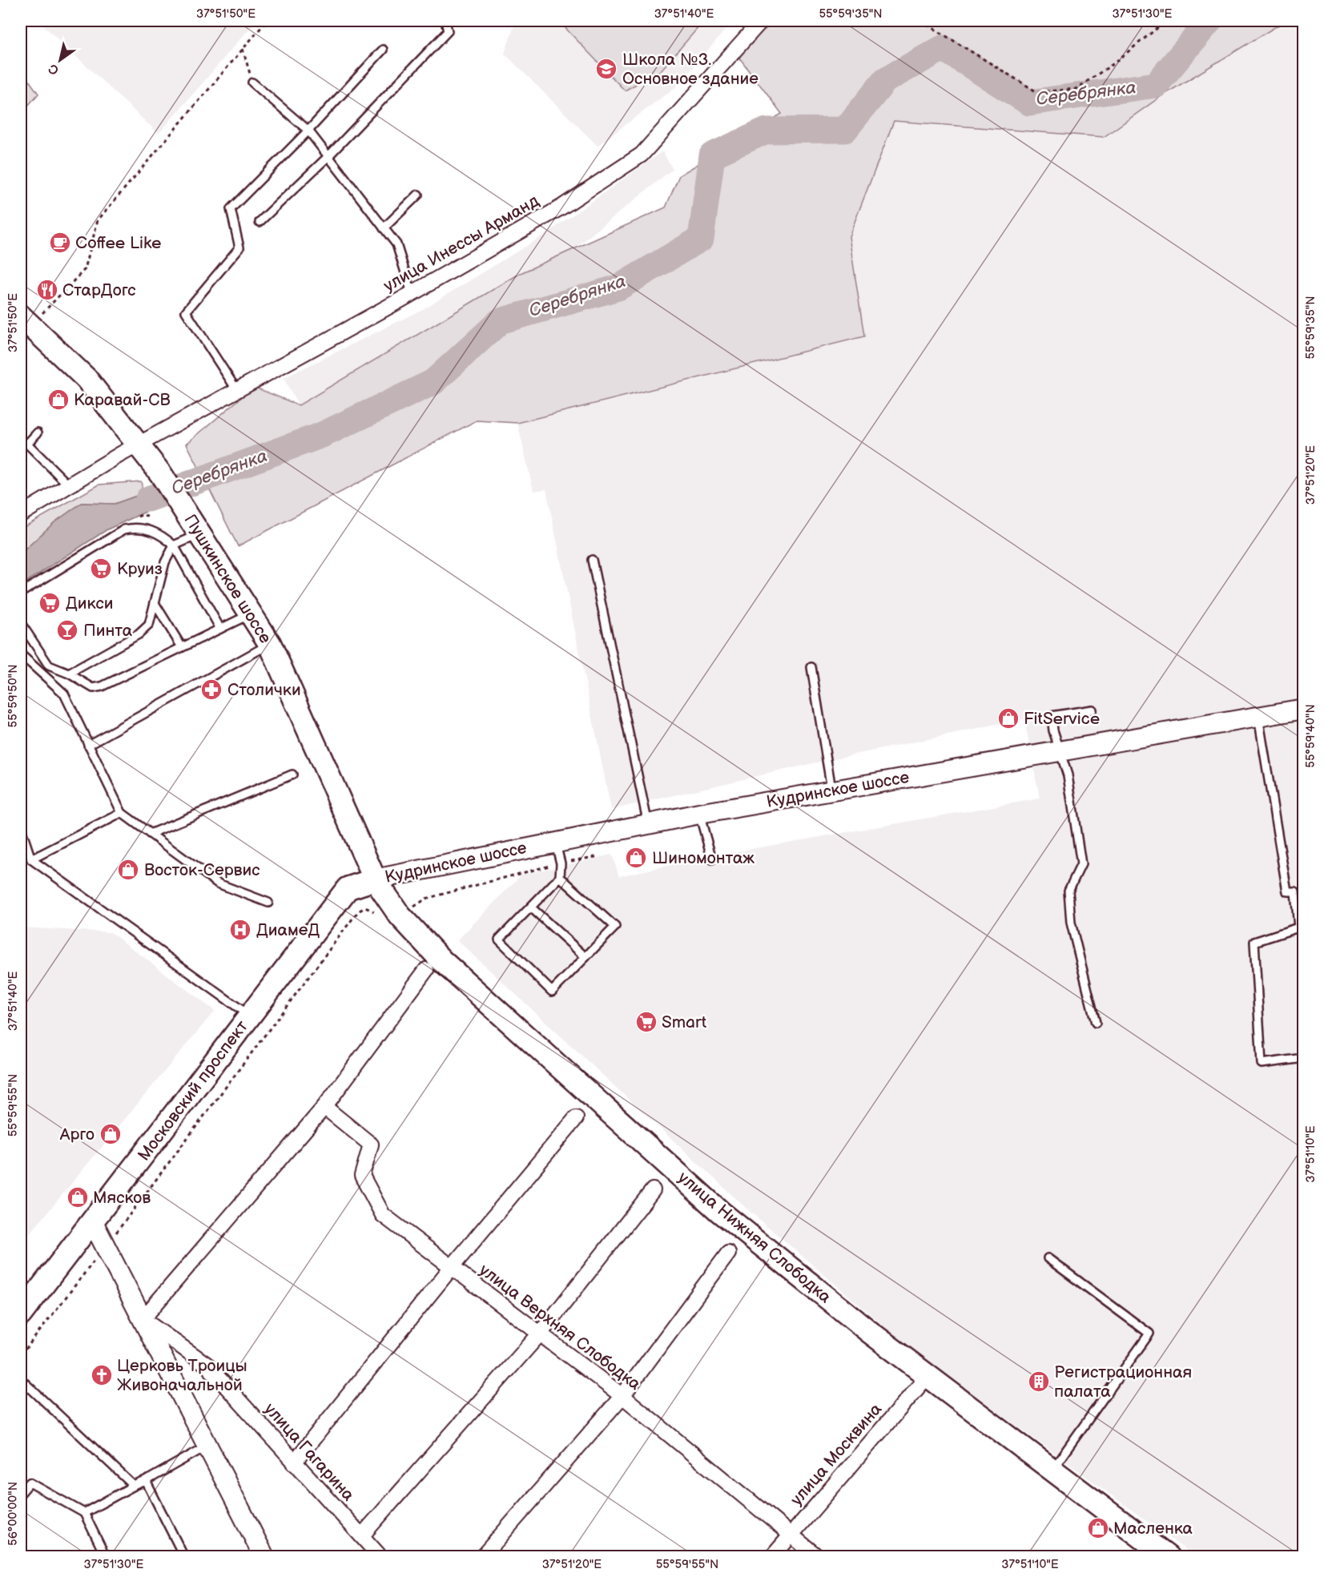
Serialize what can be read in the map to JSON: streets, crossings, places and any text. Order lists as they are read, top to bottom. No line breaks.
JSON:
{"streets":{"main road":["Пушкинское шоссе","Московский проспект","улица Нижняя Слободка"],"street":["улица Инессы Арманд","Кудринское шоссе","улица Верхняя Слободка","улица Гагарина","улица Москвина"]},"crossings":[["улица Инессы Арманд","Пушкинское шоссе"],["Пушкинское шоссе","Кудринское шоссе"],["Пушкинское шоссе","Московский проспект"],["Пушкинское шоссе","улица Нижняя Слободка"],["Кудринское шоссе","Московский проспект"],["Кудринское шоссе","улица Нижняя Слободка"],["Московский проспект","улица Нижняя Слободка"],["улица Нижняя Слободка","улица Москвина"],["улица Верхняя Слободка","улица Москвина"]],"water":["Серебрянка"],"places":{"school or university":["Школа №3. Основное здание"],"cafe":["Coffee Like"],"restaurant":["СтарДогс"],"shop":["Каравай-СВ","FitService","Шиномонтаж","Восток-Сервис","Арго","Мясков","Масленка"],"supermarket":["Круиз","Дикси","Smart"],"bar":["Пинта"],"pharmacy":["Столички"],"hospital":["ДиамеД"],"church":["Церковь Троицы Живоначальной"],"building":["Регистрационная палата"]},"north":"bottom left","coordinates":["37°51'50\"E","37°51'40\"E","55°59'35\"N","37°51'30\"E","37°51'20\"E","55°59'50\"N","55°59'40\"N","55°59'55\"N","37°51'10\"E","56°00'00\"N"]}
